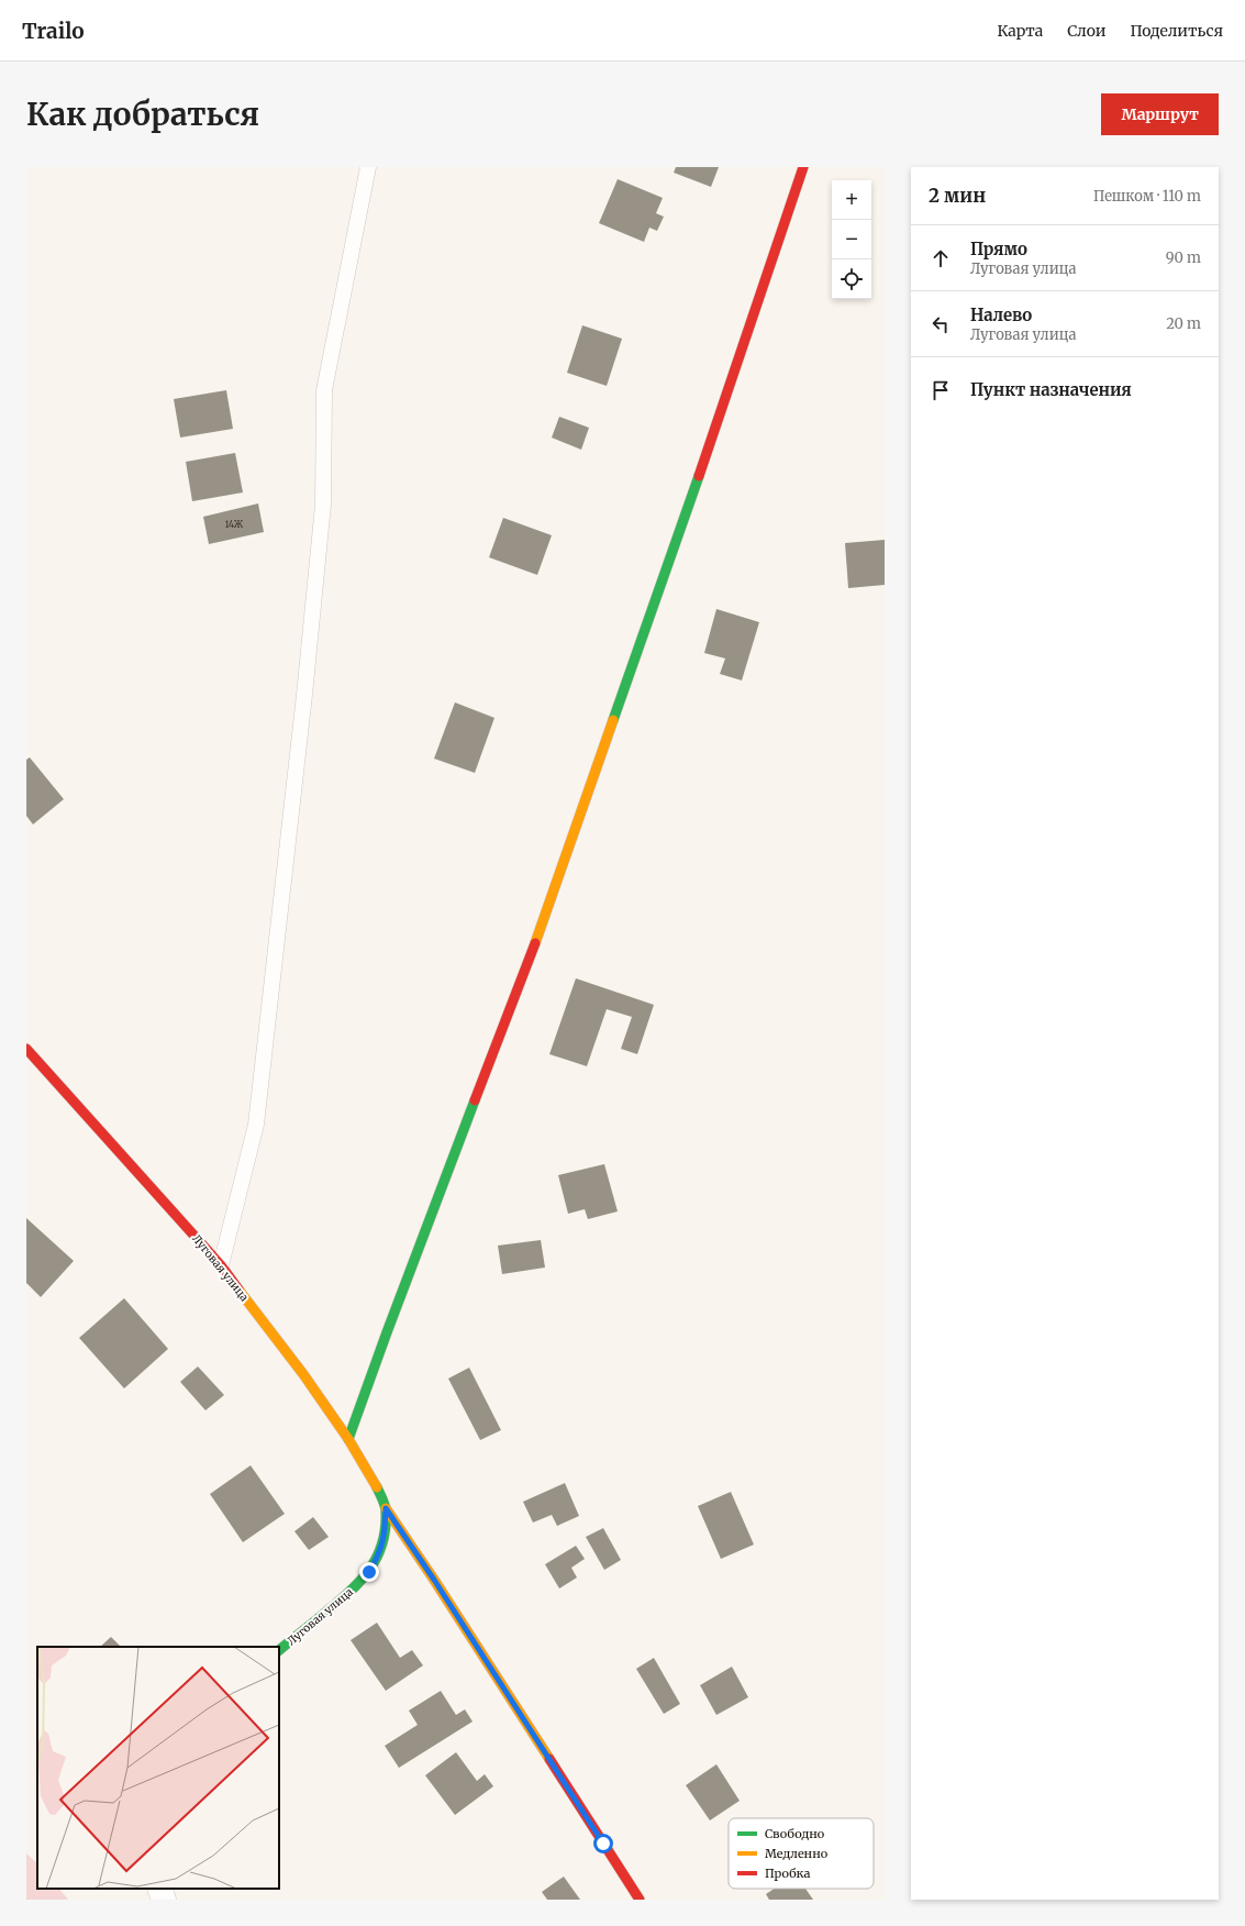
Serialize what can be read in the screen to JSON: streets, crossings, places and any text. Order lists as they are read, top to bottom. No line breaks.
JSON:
{"streets":{"street":["Луговая улица"]},"house_numbers":["14Ж"],"legend":["Свободно","Медленно","Пробка"],"page":{"header":"Trailo","nav":["Карта","Слои","Поделиться"],"buttons":"Маршрут","title":"Как добраться","heading":["2 мин","Пешком · 110 m"],"map_buttons":["+","−"],"list":[["Прямо","Луговая улица","90 m"],["Налево","Луговая улица","20 m"],"Пункт назначения"]}}
